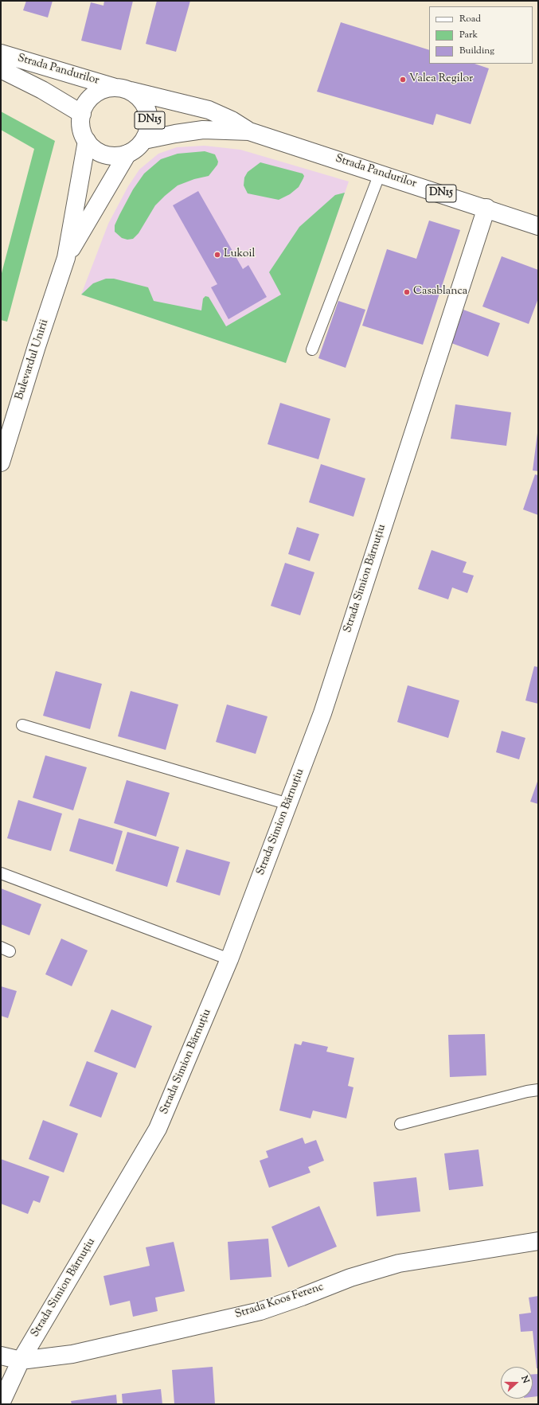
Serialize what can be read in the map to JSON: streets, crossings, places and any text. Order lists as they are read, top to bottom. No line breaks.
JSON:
{"streets":{"main road":["Strada Pandurilor","DN15","Bulevardul Unirii","Strada Simion Bărnuțiu","Strada Koos Ferenc"]},"crossings":[["Strada Pandurilor","DN15"],["Strada Pandurilor","Bulevardul Unirii"],["Strada Pandurilor","Strada Simion Bărnuțiu"],["DN15","Bulevardul Unirii"],["Strada Simion Bărnuțiu","Strada Koos Ferenc"]],"places":["Valea Regilor","Lukoil","Casablanca"],"legend":["Road","Park","Building"],"north":"right"}
